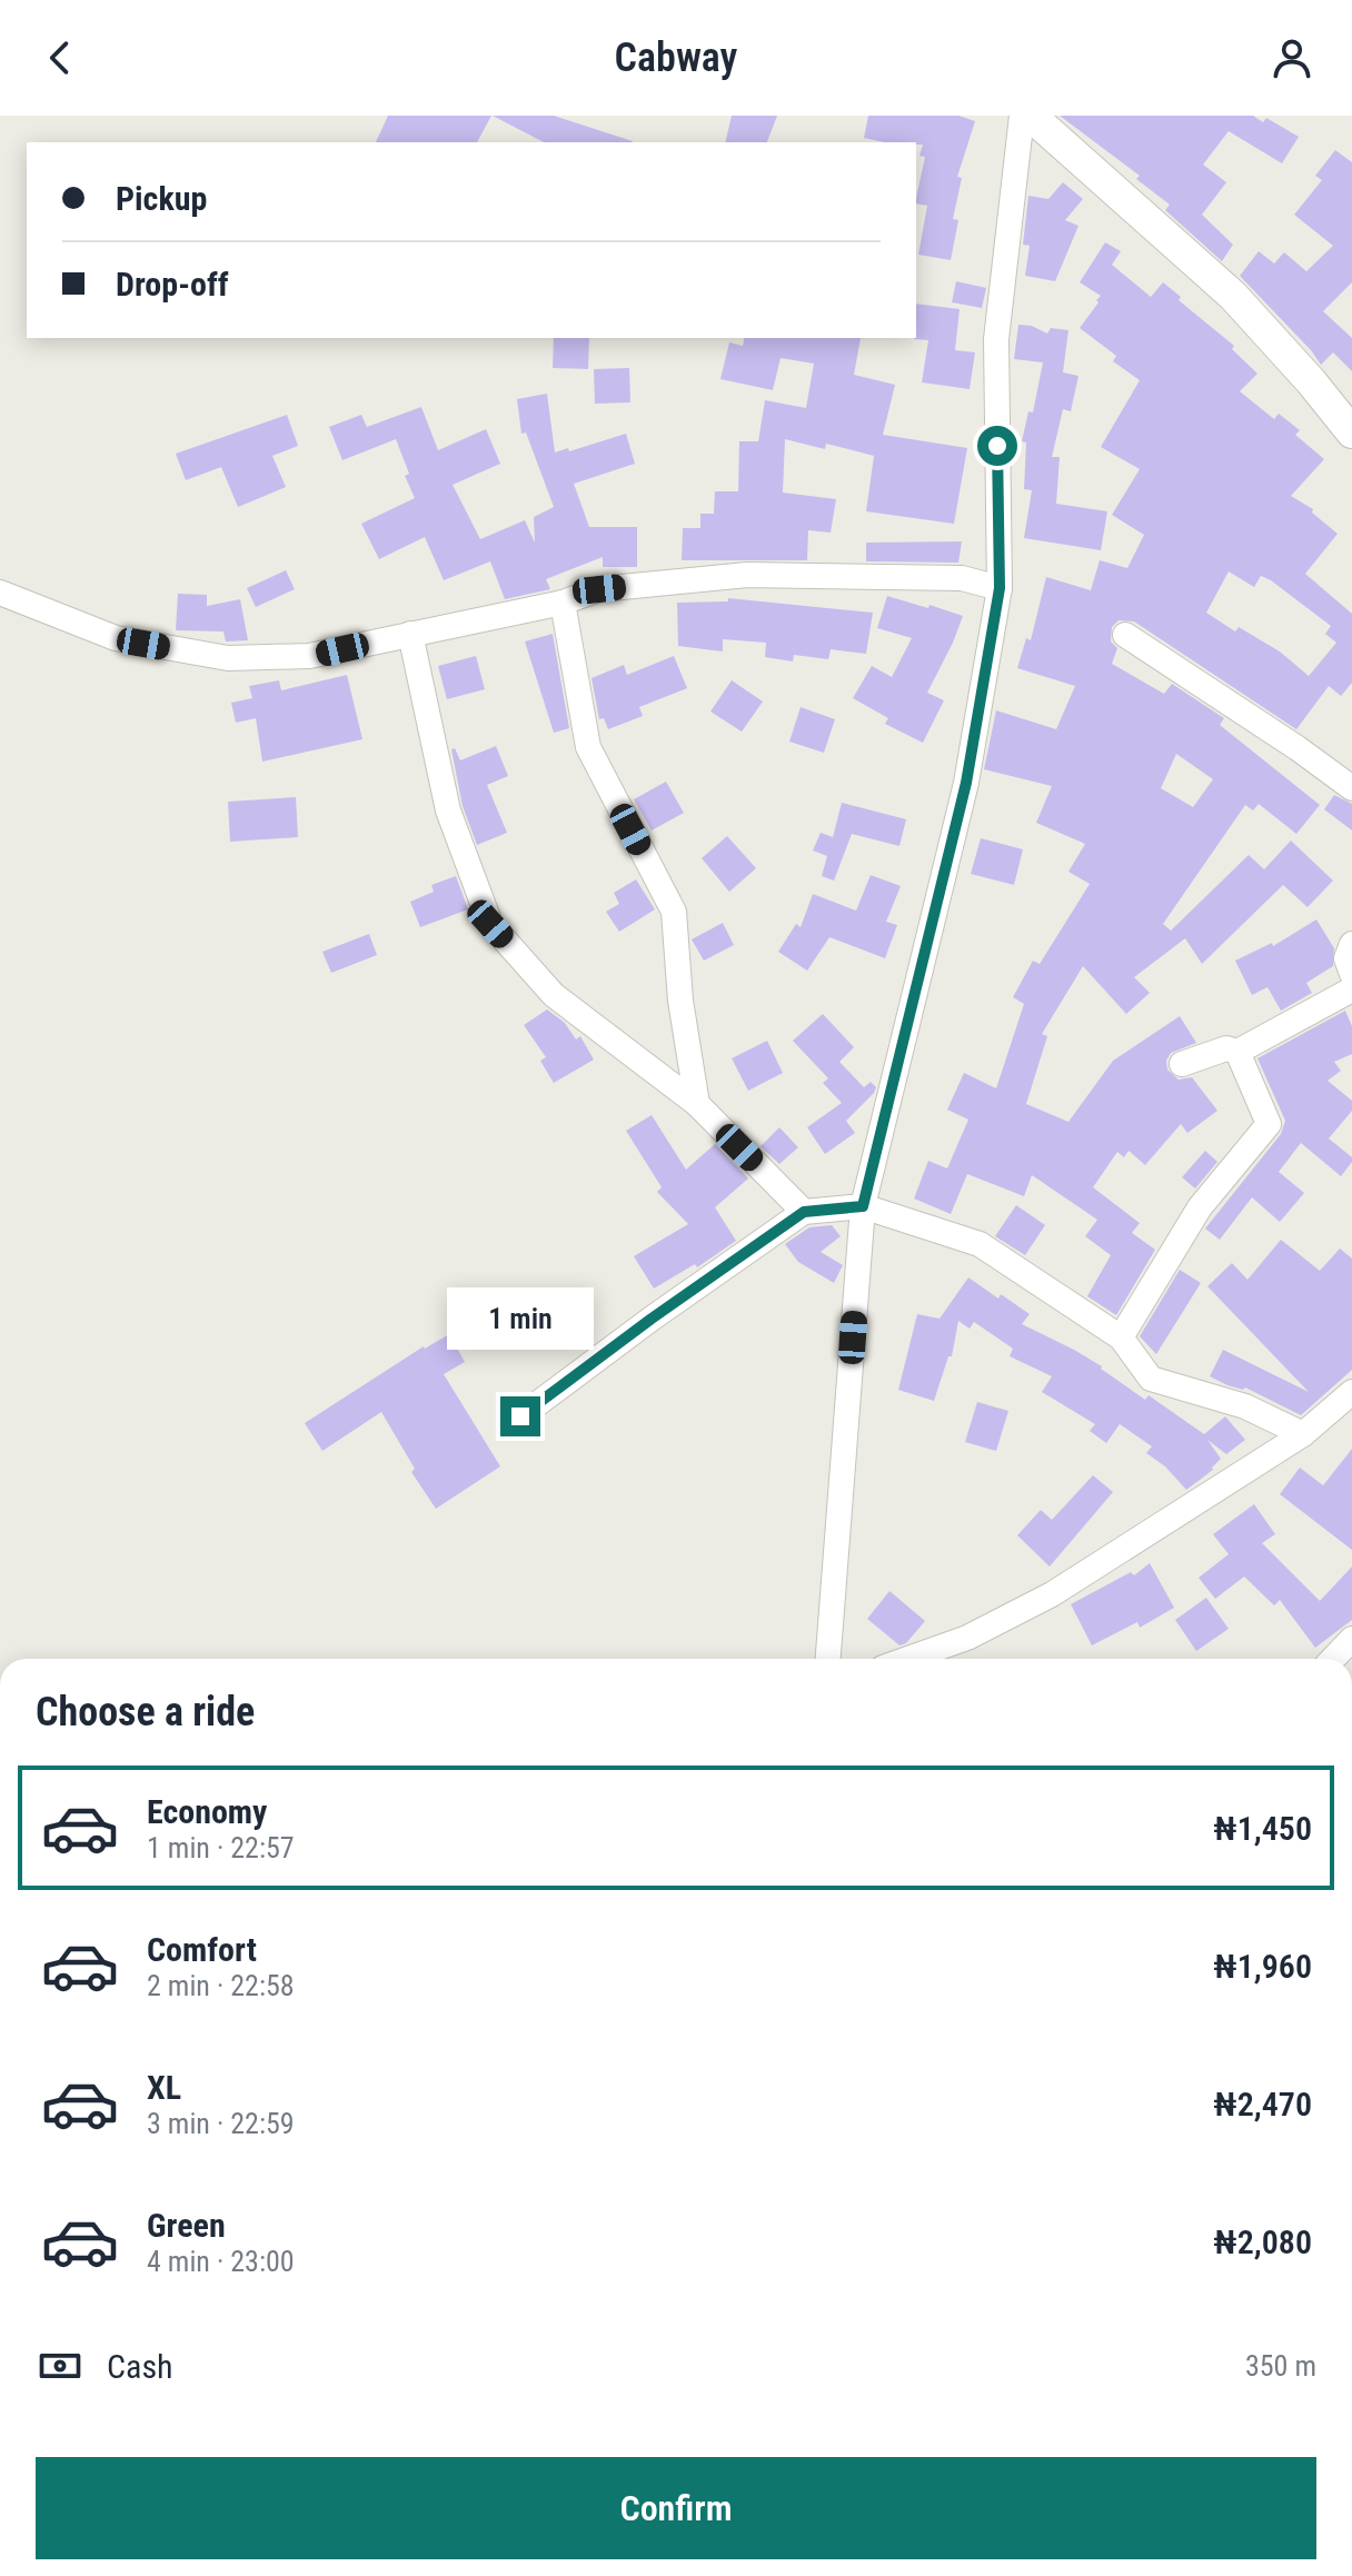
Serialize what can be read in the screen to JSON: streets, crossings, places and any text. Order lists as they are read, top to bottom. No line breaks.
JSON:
{"page":{"header":"Cabway","banner":["Pickup","Drop-off"],"bubble":"1 min","heading":"Choose a ride","list":[{"name":"Economy","note":"1 min · 22:57","value":"₦1,450"},{"name":"Comfort","note":"2 min · 22:58","value":"₦1,960"},{"name":"XL","note":"3 min · 22:59","value":"₦2,470"},{"name":"Green","note":"4 min · 23:00","value":"₦2,080"}],"pay":["Cash","350 m"],"buttons":"Confirm"}}
